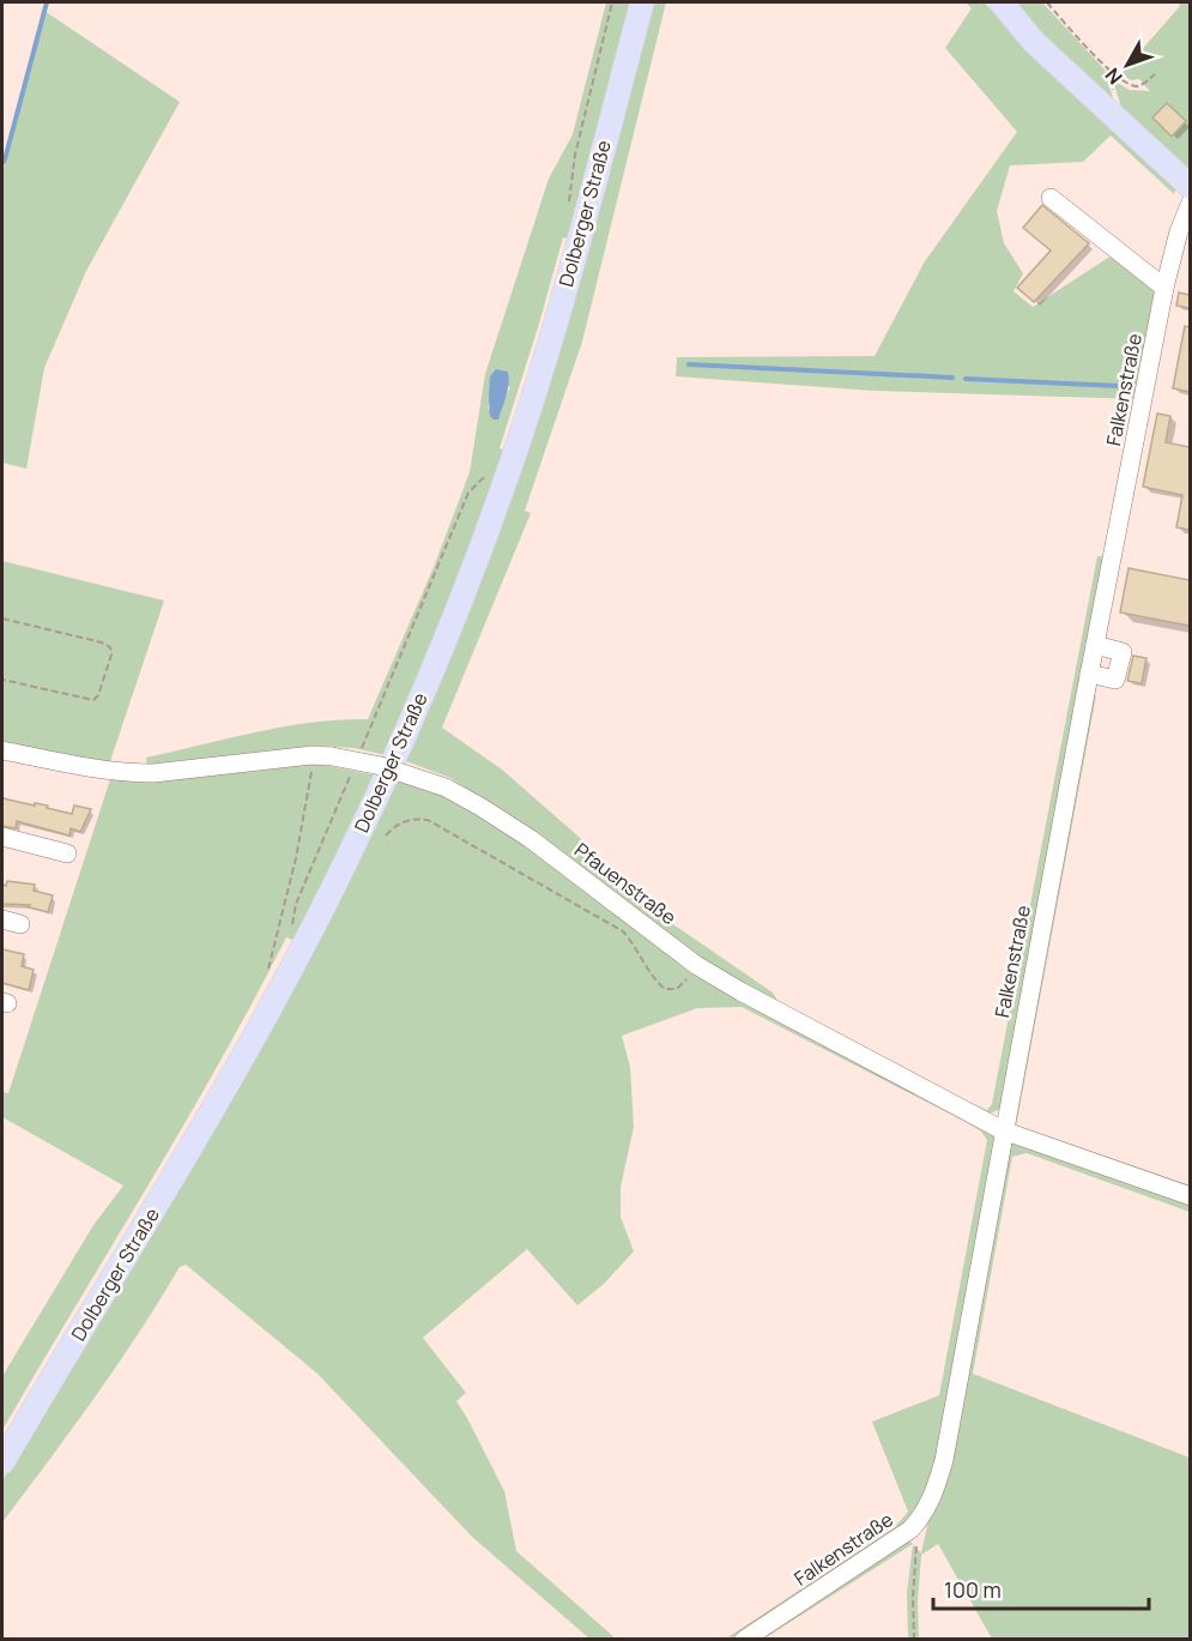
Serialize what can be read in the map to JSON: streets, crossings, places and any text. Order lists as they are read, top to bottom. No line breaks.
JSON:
{"streets":{"main road":["Dolberger Straße"],"street":["Falkenstraße","Pfauenstraße"]},"crossings":[["Falkenstraße","Pfauenstraße"]],"scale_bar":"100 m","north":"bottom left"}
